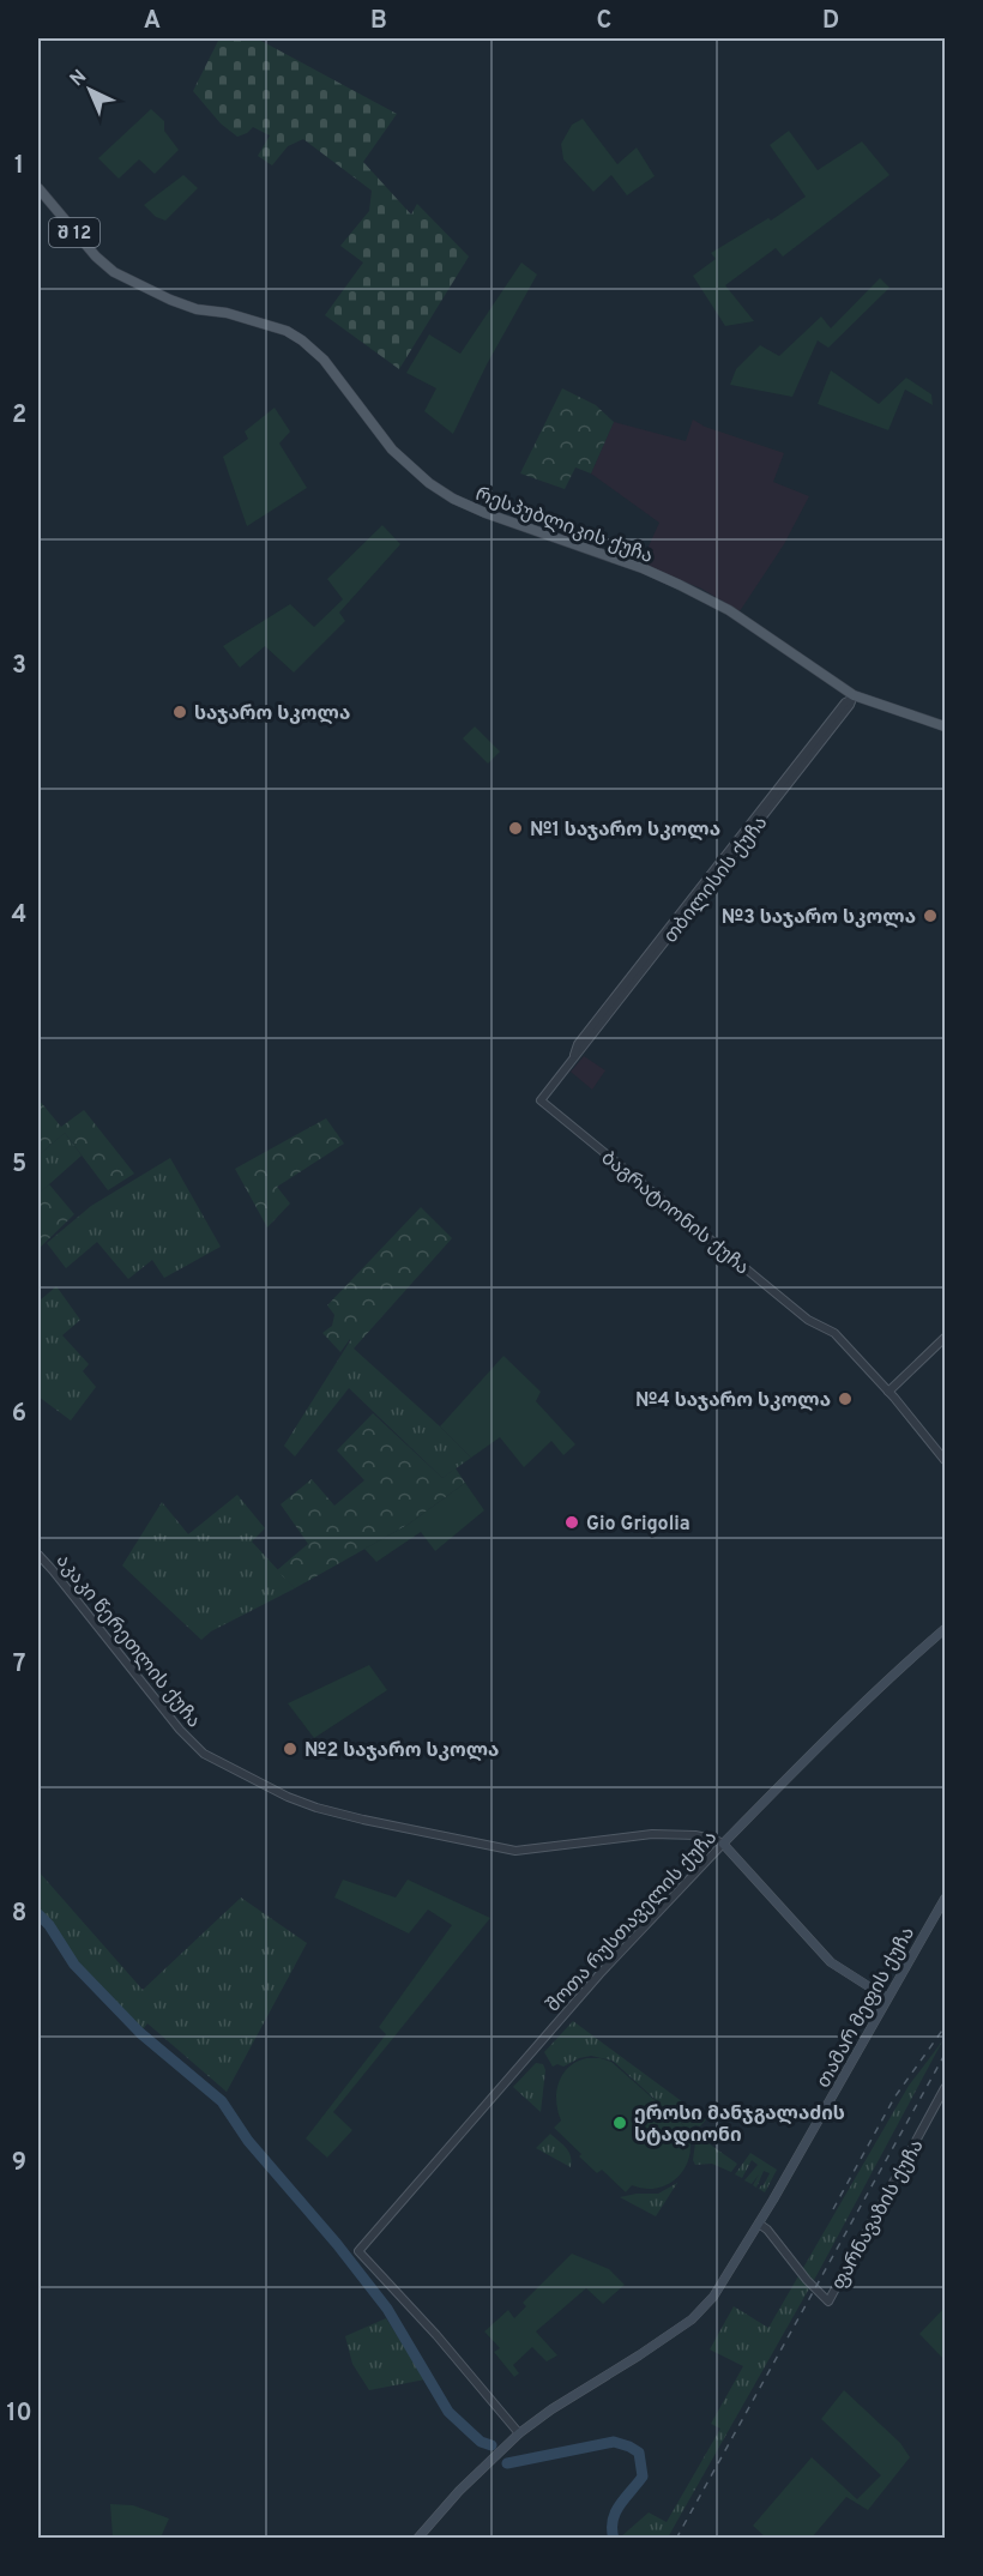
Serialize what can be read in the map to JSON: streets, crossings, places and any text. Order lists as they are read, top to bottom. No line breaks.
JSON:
{"streets":{"main road":["შ 12","რესპუბლიკის ქუჩა","შოთა რუსთაველის ქუჩა","თამარ მეფის ქუჩა"],"street":["თბილისის ქუჩა","ბაგრატიონის ქუჩა","აკაკი წერეთლის ქუჩა","ფარნავაზის ქუჩა"]},"crossings":[["რესპუბლიკის ქუჩა","თბილისის ქუჩა"],["თბილისის ქუჩა","ბაგრატიონის ქუჩა"],["აკაკი წერეთლის ქუჩა","შოთა რუსთაველის ქუჩა"],["შოთა რუსთაველის ქუჩა","თამარ მეფის ქუჩა"],["თამარ მეფის ქუჩა","ფარნავაზის ქუჩა"]],"places":["საჯარო სკოლა","№1 საჯარო სკოლა","№3 საჯარო სკოლა","№4 საჯარო სკოლა","Gio Grigolia","№2 საჯარო სკოლა","ეროსი მანჯგალაძის სტადიონი"],"north":"top left","grid":{"columns":["A","B","C","D"],"rows":["1","2","3","4","5","6","7","8","9","10"]}}
